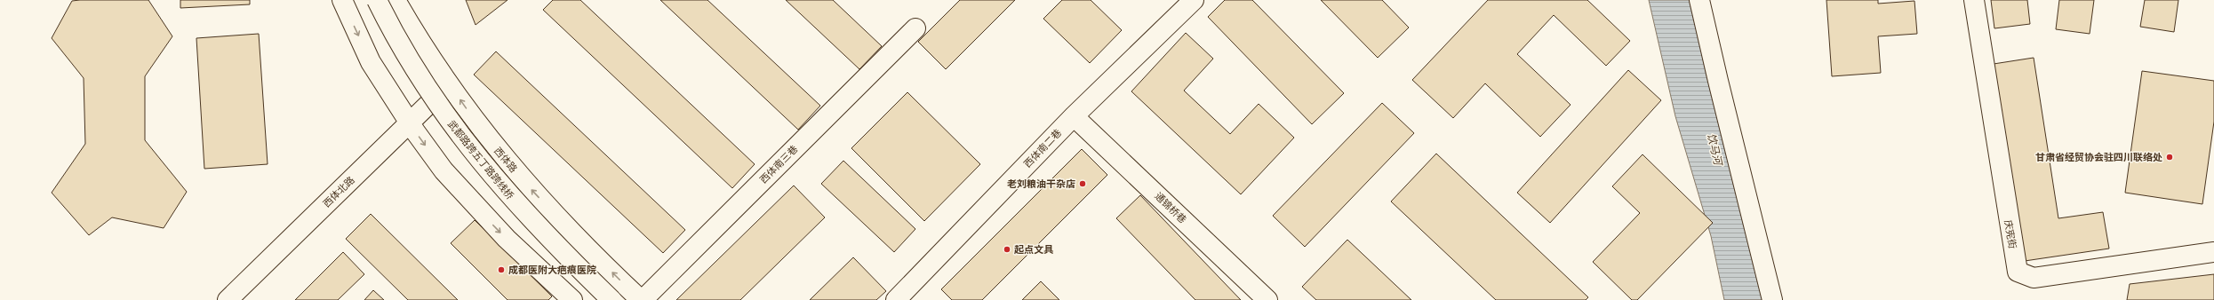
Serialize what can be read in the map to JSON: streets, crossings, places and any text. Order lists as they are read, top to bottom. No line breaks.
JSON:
{"streets":{"street":["西体南二巷","武都路跨五丁路跨线桥","西体路","西体南三巷","西体北路","通锦桥巷","庆宪街"]},"crossings":[["西体南二巷","通锦桥巷"],["西体路","西体南三巷"],["西体路","西体北路"]],"water":["饮马河"],"places":["甘肃省经贸协会驻四川联络处","老刘粮油干杂店","起点文具","成都医附大疤痕医院"]}
